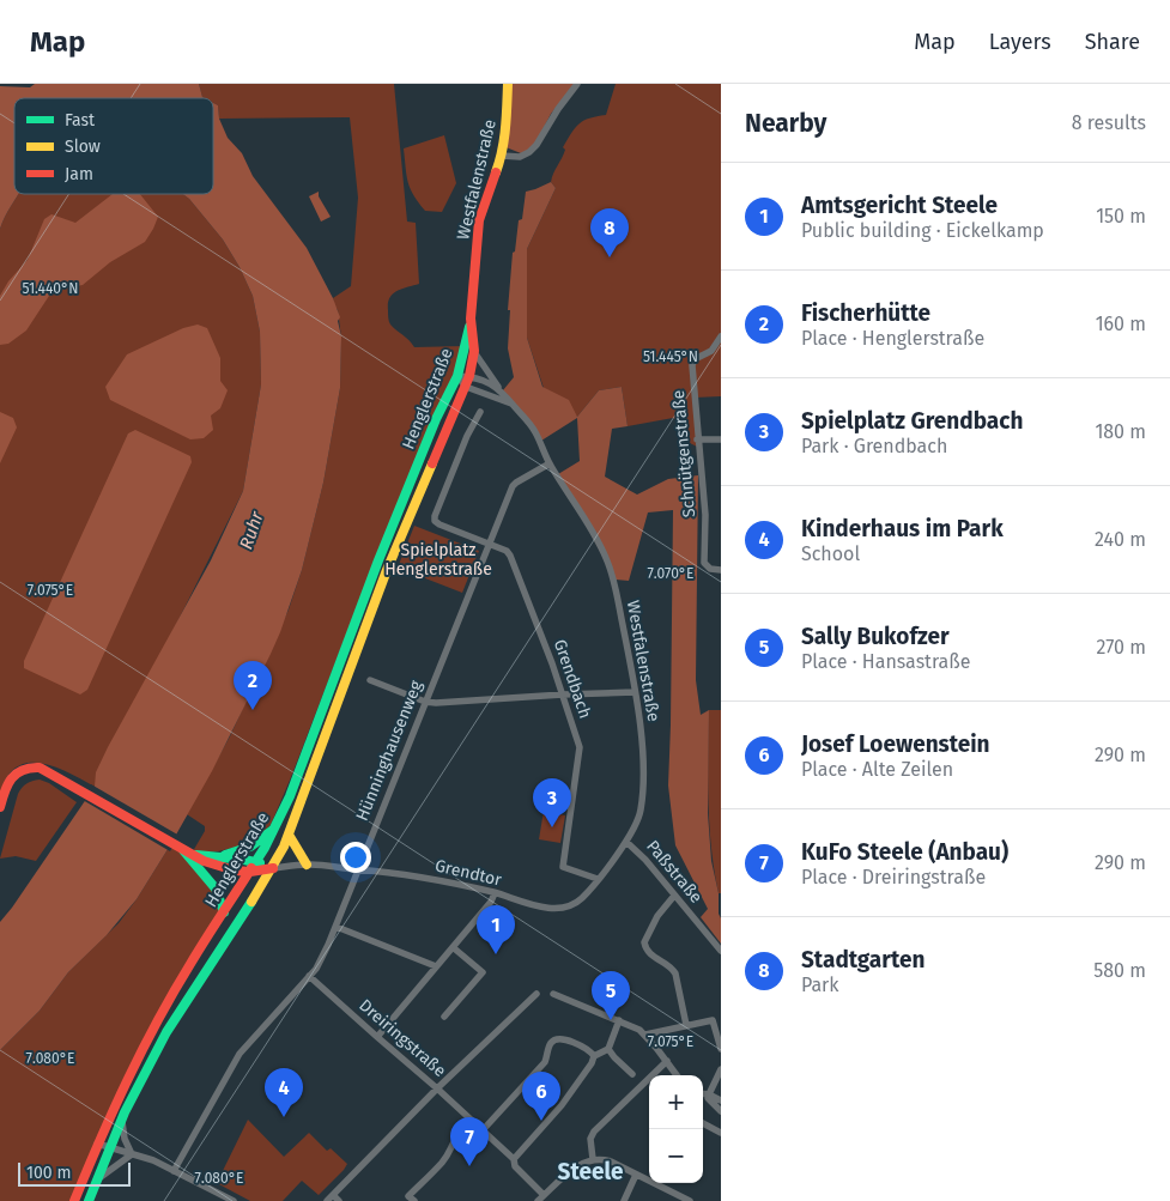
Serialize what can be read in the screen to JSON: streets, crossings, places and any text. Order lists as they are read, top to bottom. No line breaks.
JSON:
{"streets":{"main road":["Westfalenstraße","Henglerstraße"],"street":["Schnütgenstraße","Grendbach","Hünninghausenweg","Paßstraße","Grendtor","Dreiringstraße"]},"crossings":[["Westfalenstraße","Henglerstraße"],["Westfalenstraße","Hünninghausenweg"],["Westfalenstraße","Paßstraße"],["Westfalenstraße","Grendtor"],["Henglerstraße","Grendtor"],["Grendbach","Hünninghausenweg"],["Grendbach","Grendtor"],["Hünninghausenweg","Grendtor"],["Hünninghausenweg","Dreiringstraße"],["Paßstraße","Grendtor"]],"districts":["Steele"],"water":["Ruhr"],"parks":["Spielplatz Henglerstraße"],"legend":["Fast","Slow","Jam"],"scale_bar":"100 m","page":{"header":"Map","nav":["Map","Layers","Share"],"heading":["Nearby","8 results"],"list":[{"mark":"1","name":"Amtsgericht Steele","note":"Public building · Eickelkamp","value":"150 m"},{"mark":"2","name":"Fischerhütte","note":"Place · Henglerstraße","value":"160 m"},{"mark":"3","name":"Spielplatz Grendbach","note":"Park · Grendbach","value":"180 m"},{"mark":"4","name":"Kinderhaus im Park","note":"School","value":"240 m"},{"mark":"5","name":"Sally Bukofzer","note":"Place · Hansastraße","value":"270 m"},{"mark":"6","name":"Josef Loewenstein","note":"Place · Alte Zeilen","value":"290 m"},{"mark":"7","name":"KuFo Steele (Anbau)","note":"Place · Dreiringstraße","value":"290 m"},{"mark":"8","name":"Stadtgarten","note":"Park","value":"580 m"}],"pins":["8","2","3","1","5","4","6","7"],"map_buttons":["+","−"],"scale":"100 m"},"coordinates":["51.440°N","51.445°N","7.070°E","7.075°E","7.080°E"]}
